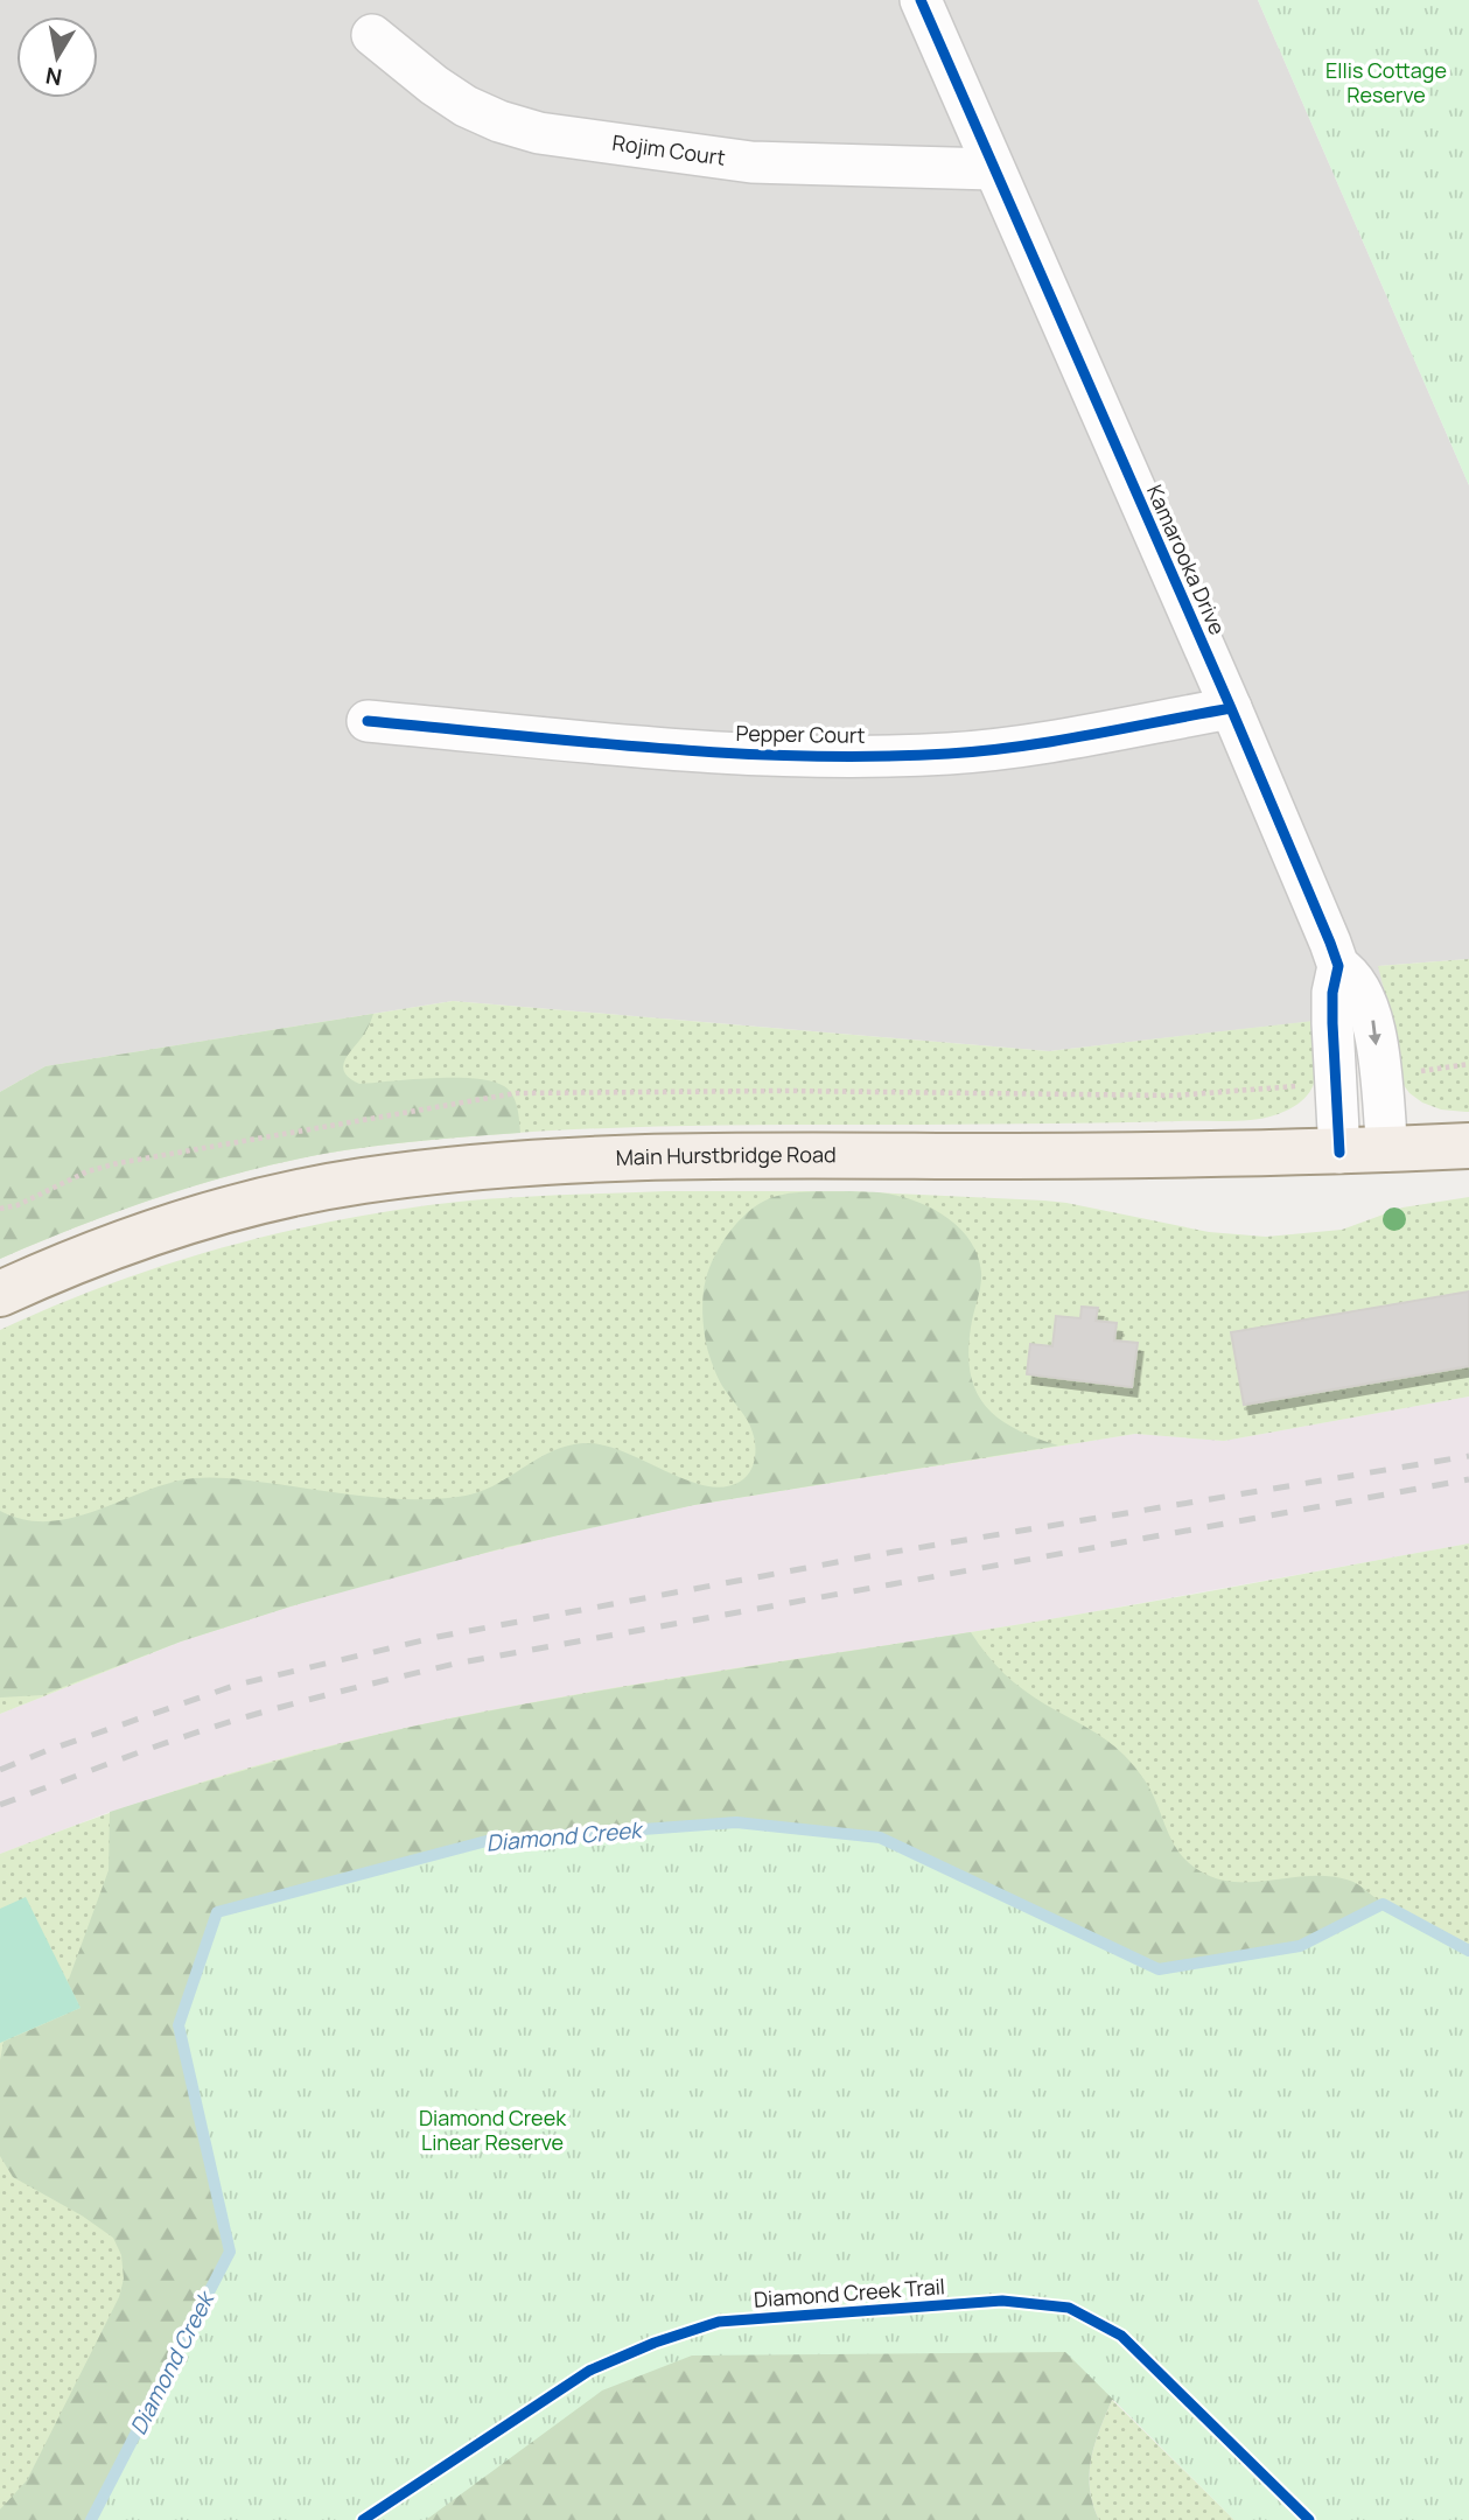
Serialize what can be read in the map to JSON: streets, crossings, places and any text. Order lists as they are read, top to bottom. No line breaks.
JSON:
{"streets":{"main road":["Main Hurstbridge Road"],"street":["Rojim Court","Kamarooka Drive","Pepper Court"],"cycle path":["Diamond Creek Trail"]},"crossings":[["Rojim Court","Kamarooka Drive"],["Kamarooka Drive","Pepper Court"],["Kamarooka Drive","Main Hurstbridge Road"]],"water":["Diamond Creek"],"parks":["Ellis Cottage Reserve","Diamond Creek Linear Reserve"],"north":"bottom"}
